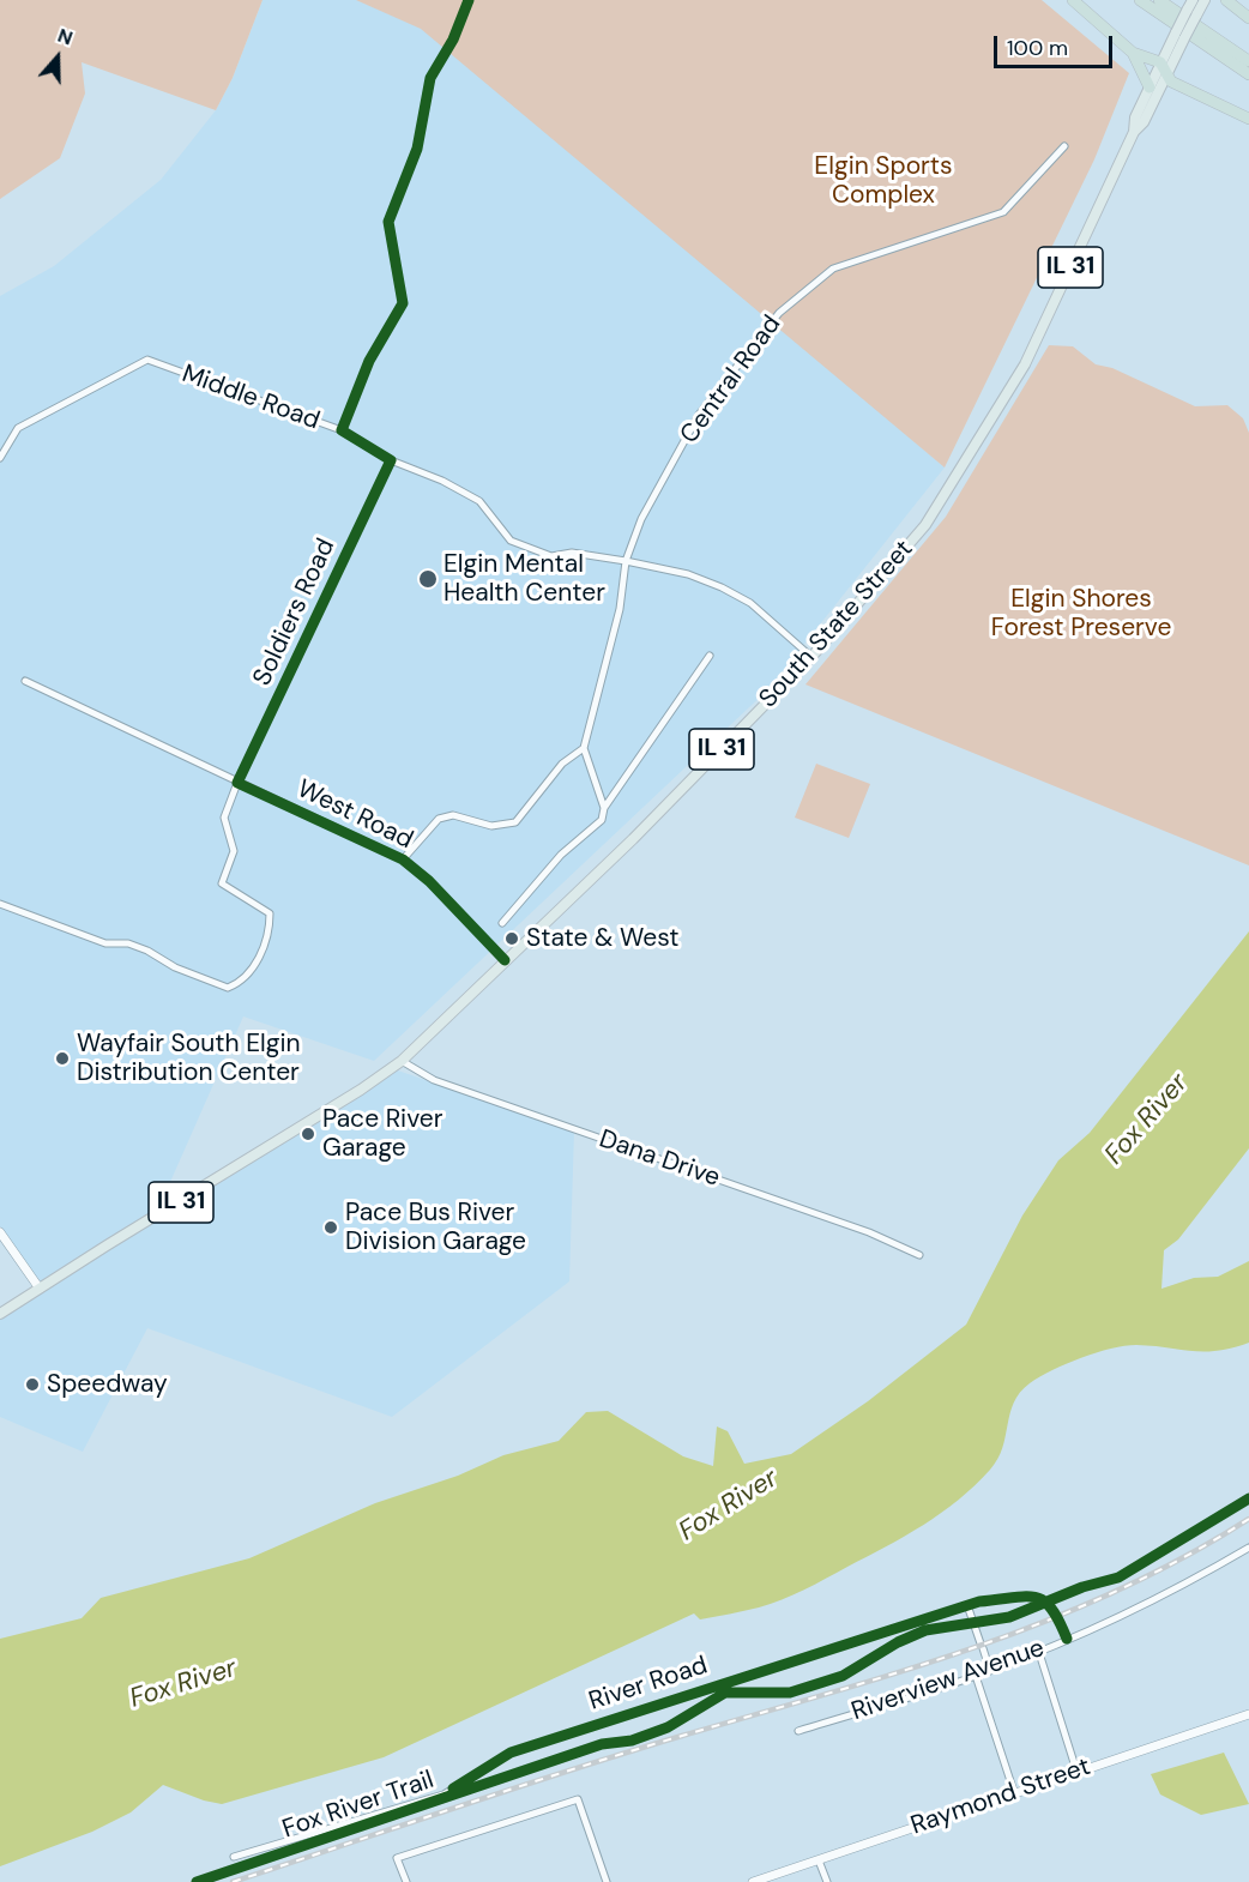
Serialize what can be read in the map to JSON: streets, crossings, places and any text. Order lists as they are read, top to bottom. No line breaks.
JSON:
{"streets":{"main road":["IL 31","South State Street"],"street":["Central Road","Middle Road","Soldiers Road","West Road","Dana Drive","Riverview Avenue","River Road","Raymond Street"],"cycle path":["Fox River Trail"]},"crossings":[["IL 31","South State Street"],["Central Road","Middle Road"],["Middle Road","Soldiers Road"],["Middle Road","South State Street"],["Soldiers Road","West Road"],["South State Street","West Road"],["South State Street","Dana Drive"],["Riverview Avenue","River Road"]],"water":["Fox River"],"parks":["Elgin Sports Complex","Elgin Shores Forest Preserve"],"places":["Elgin Mental Health Center","State & West","Wayfair South Elgin Distribution Center","Pace River Garage","Pace Bus River Division Garage","Speedway"],"scale_bar":"100 m","north":"top"}
